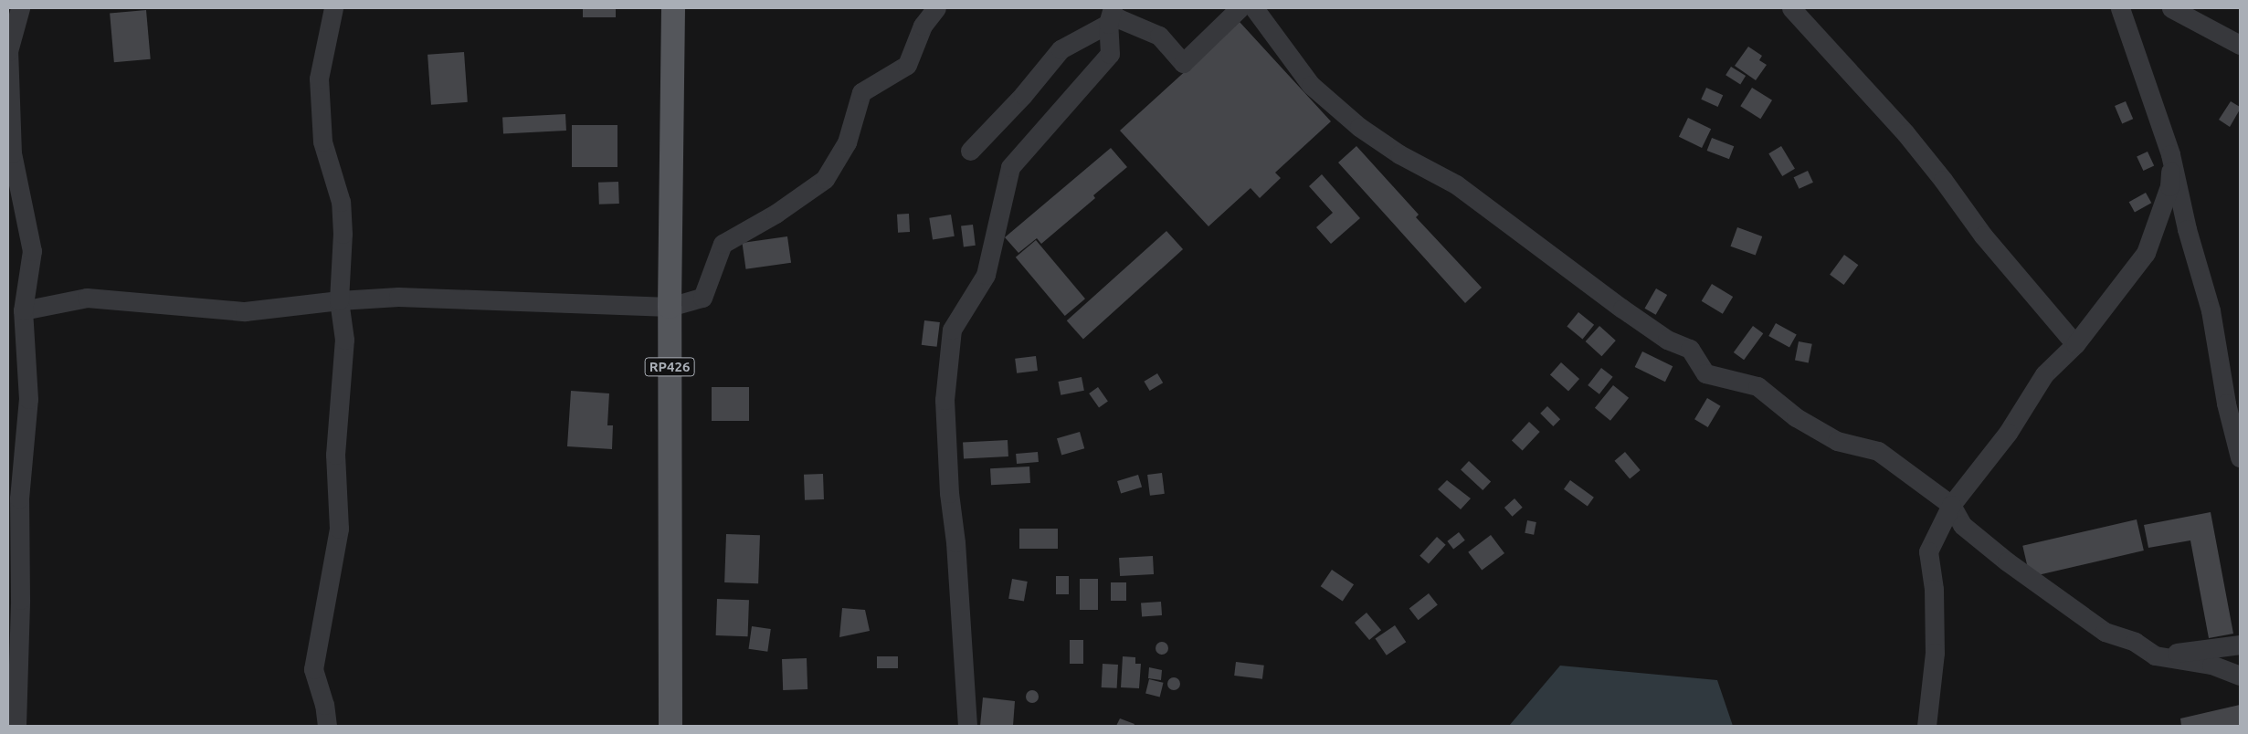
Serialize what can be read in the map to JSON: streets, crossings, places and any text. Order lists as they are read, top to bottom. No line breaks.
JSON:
{"streets":{"main road":["RP426"]}}
